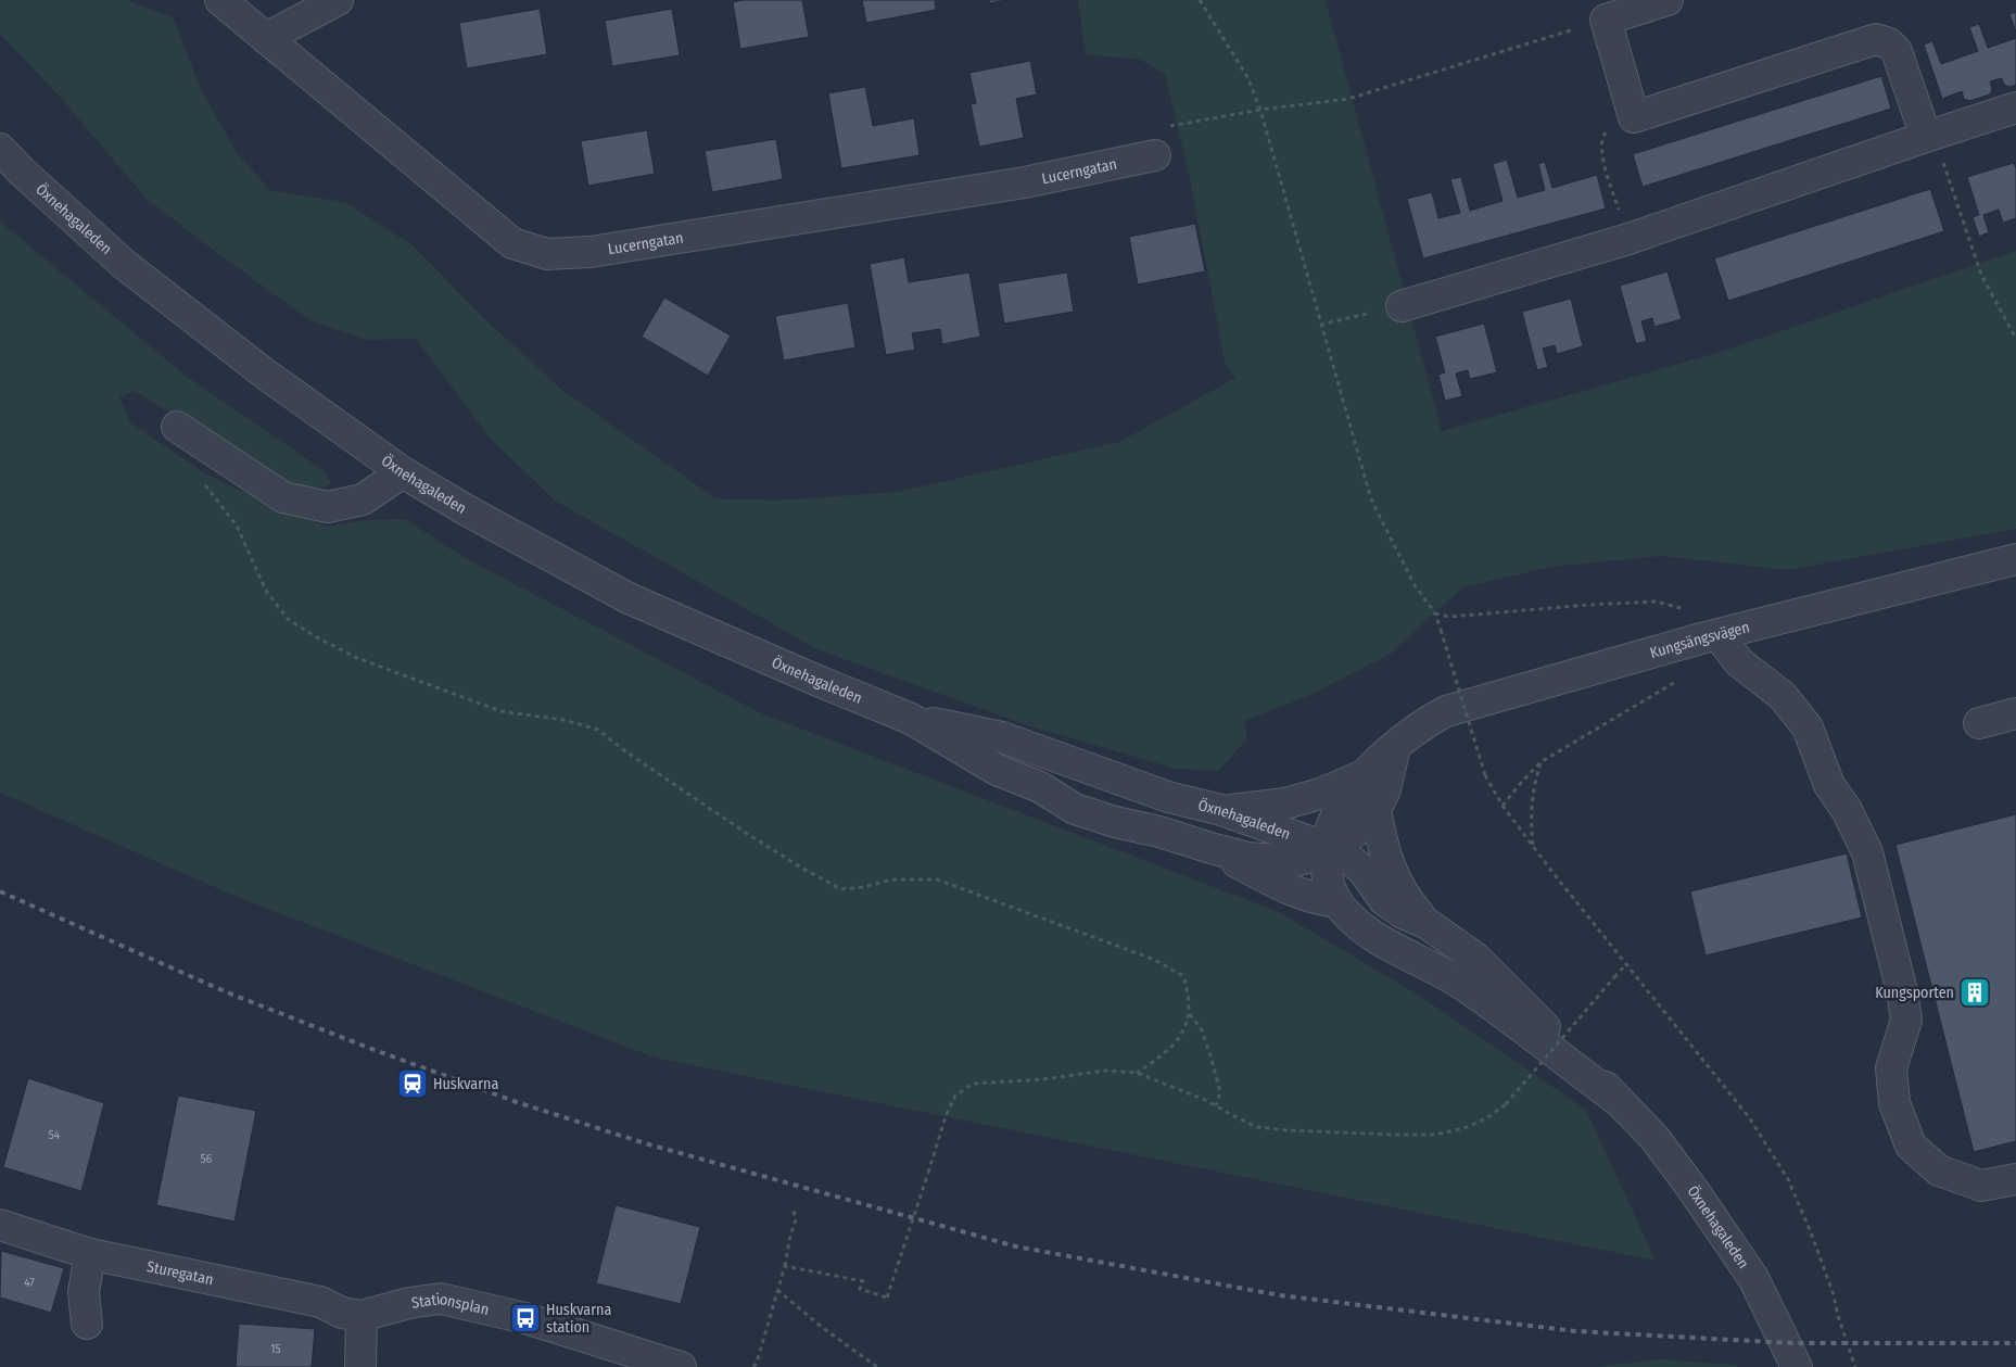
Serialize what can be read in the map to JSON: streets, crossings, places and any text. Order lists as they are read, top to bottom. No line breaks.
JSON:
{"streets":{"street":["Lucerngatan","Öxnehagaleden","Kungsängsvägen","Sturegatan","Stationsplan"]},"crossings":[["Öxnehagaleden","Kungsängsvägen"],["Sturegatan","Stationsplan"]],"places":{"building":["Kungsporten"],"station":["Huskvarna"],"bus stop":["Huskvarna station"]},"house_numbers":["54","56","47","15"]}
